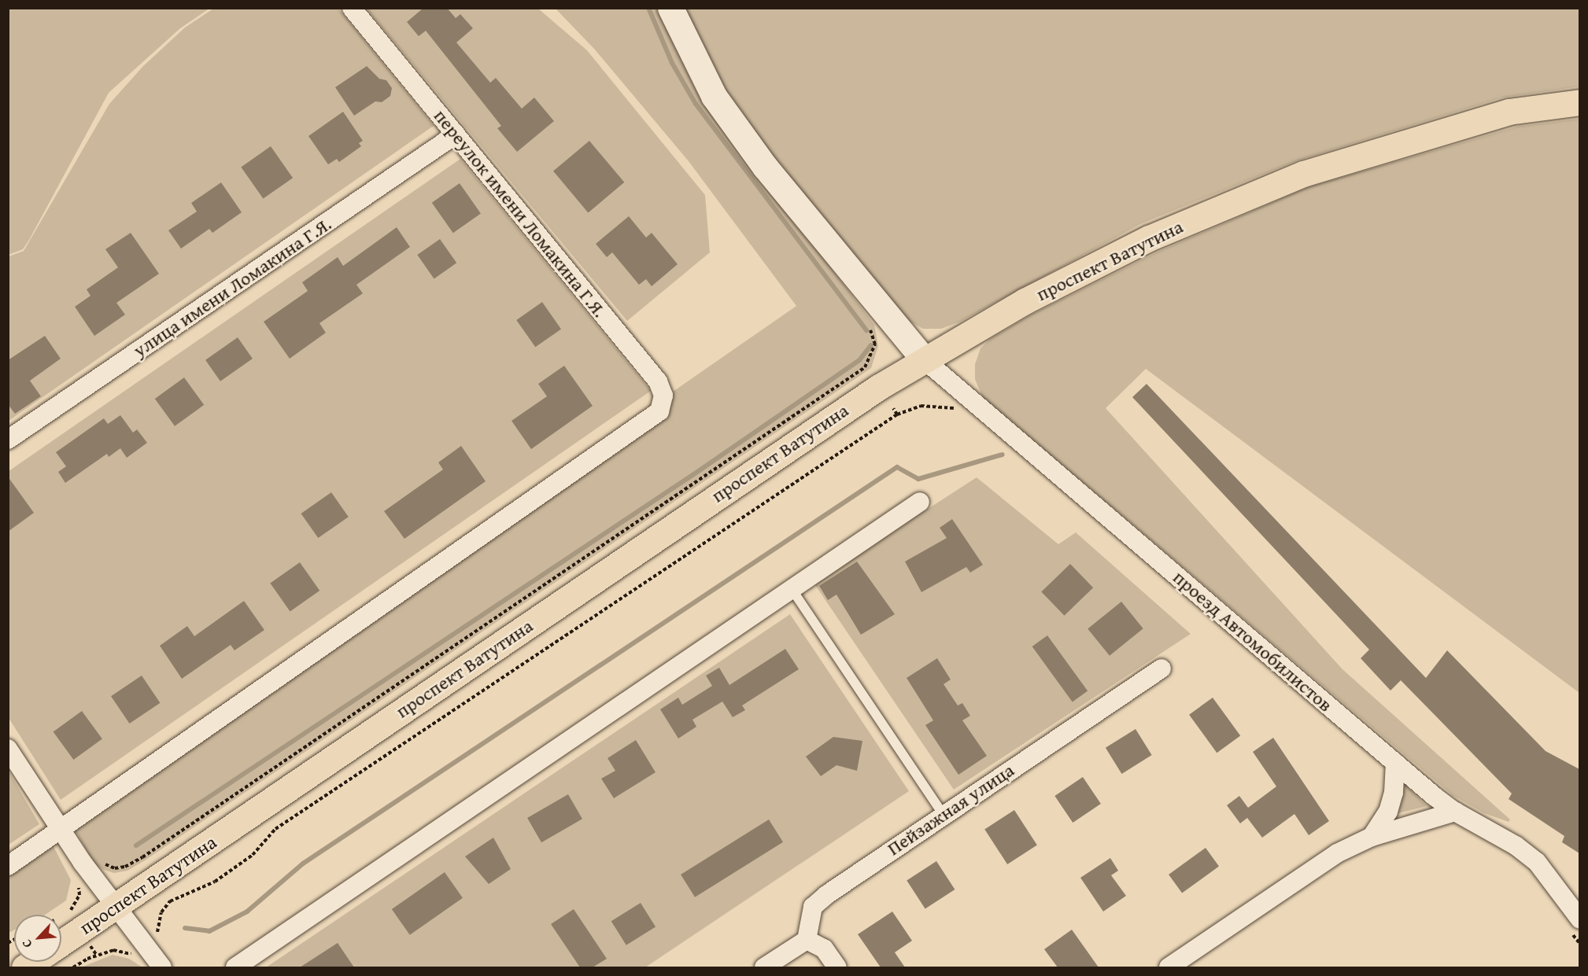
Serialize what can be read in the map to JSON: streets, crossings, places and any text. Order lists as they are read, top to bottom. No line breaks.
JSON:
{"streets":{"main road":["проспект Ватутина"],"street":["переулок имени Ломакина Г.Я.","улица имени Ломакина Г.Я.","проезд Автомобилистов","Пейзажная улица"]},"crossings":[["переулок имени Ломакина Г.Я.","улица имени Ломакина Г.Я."],["проспект Ватутина","проезд Автомобилистов"]],"north":"bottom left"}
